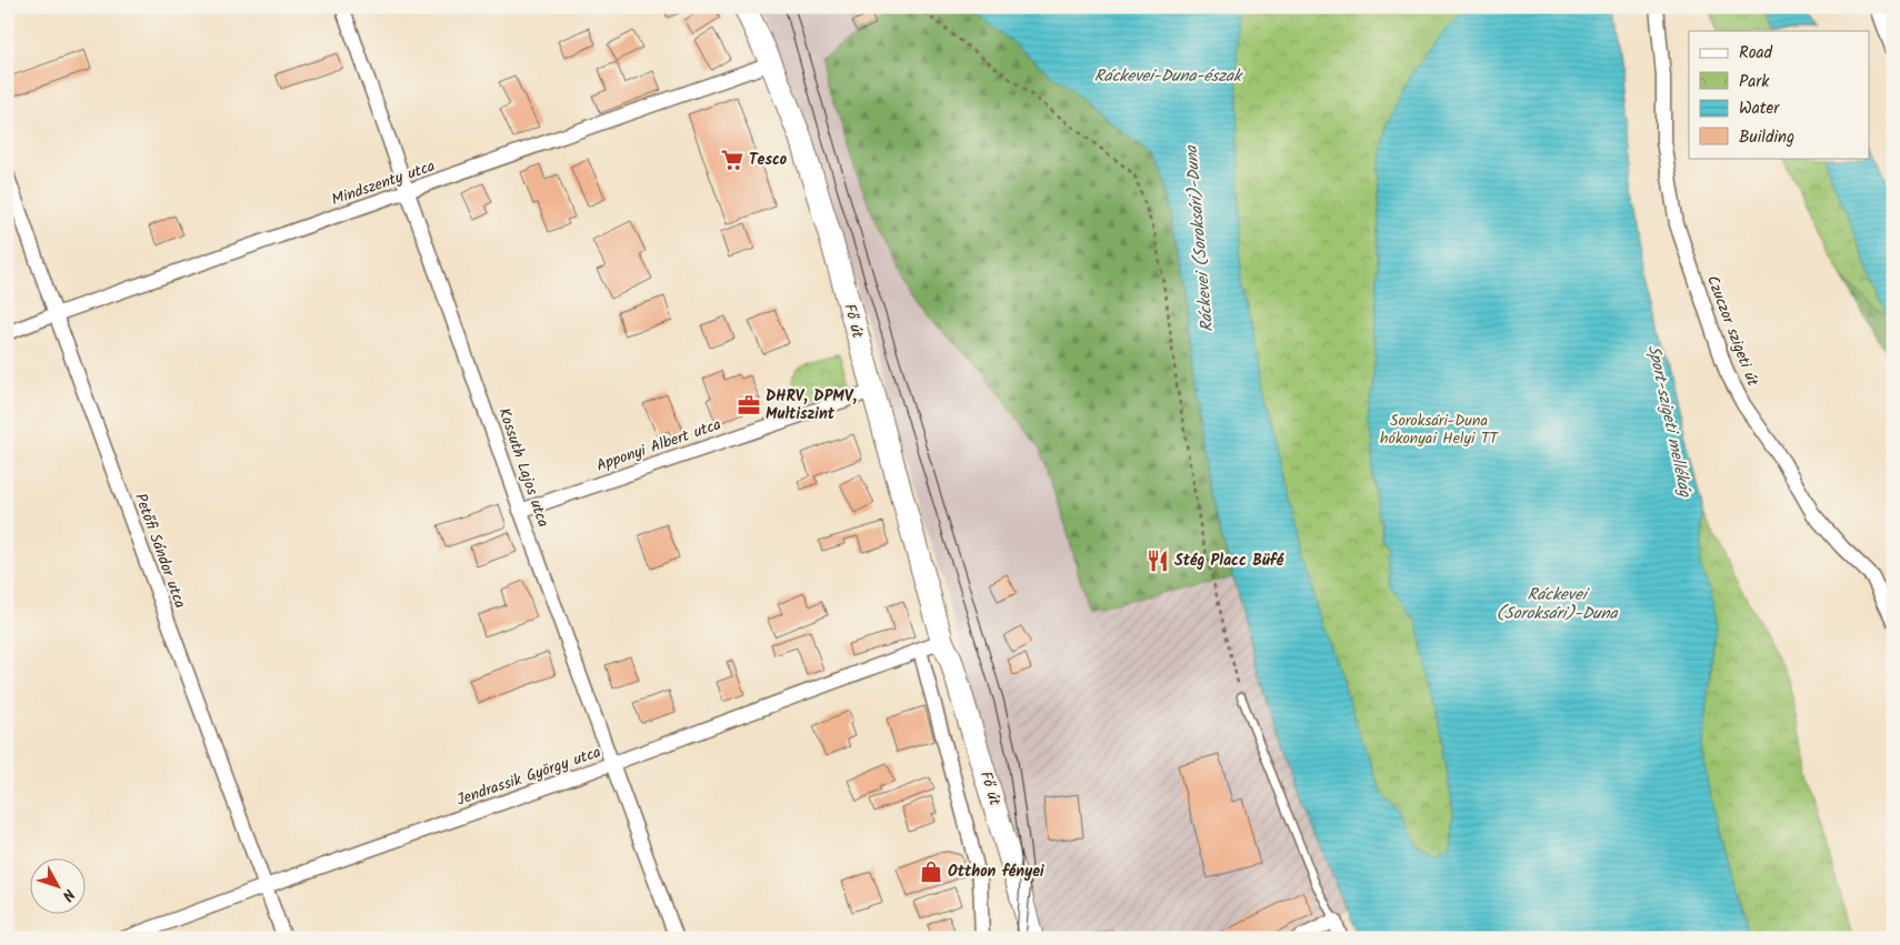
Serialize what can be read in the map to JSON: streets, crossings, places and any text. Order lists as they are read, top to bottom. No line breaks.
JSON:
{"streets":{"main road":["Fő út"],"street":["Mindszenty utca","Czuczor szigeti út","Apponyi Albert utca","Kossuth Lajos utca","Petőfi Sándor utca","Jendrassik György utca"]},"crossings":[["Mindszenty utca","Fő út"],["Mindszenty utca","Kossuth Lajos utca"],["Mindszenty utca","Petőfi Sándor utca"],["Fő út","Apponyi Albert utca"],["Fő út","Jendrassik György utca"],["Apponyi Albert utca","Kossuth Lajos utca"],["Kossuth Lajos utca","Jendrassik György utca"],["Petőfi Sándor utca","Jendrassik György utca"]],"water":["Ráckevei-Duna-észak","Ráckevei (Soroksári)-Duna","Sport-szigeti mellékág"],"parks":["Soroksári-Duna hókonyai Helyi TT"],"places":{"supermarket":["Tesco"],"office":["DHRV, DPMV, Multiszint"],"restaurant":["Stég Placc Büfé"],"shop":["Otthon fényei"]},"legend":["Road","Park","Water","Building"],"north":"bottom right"}
